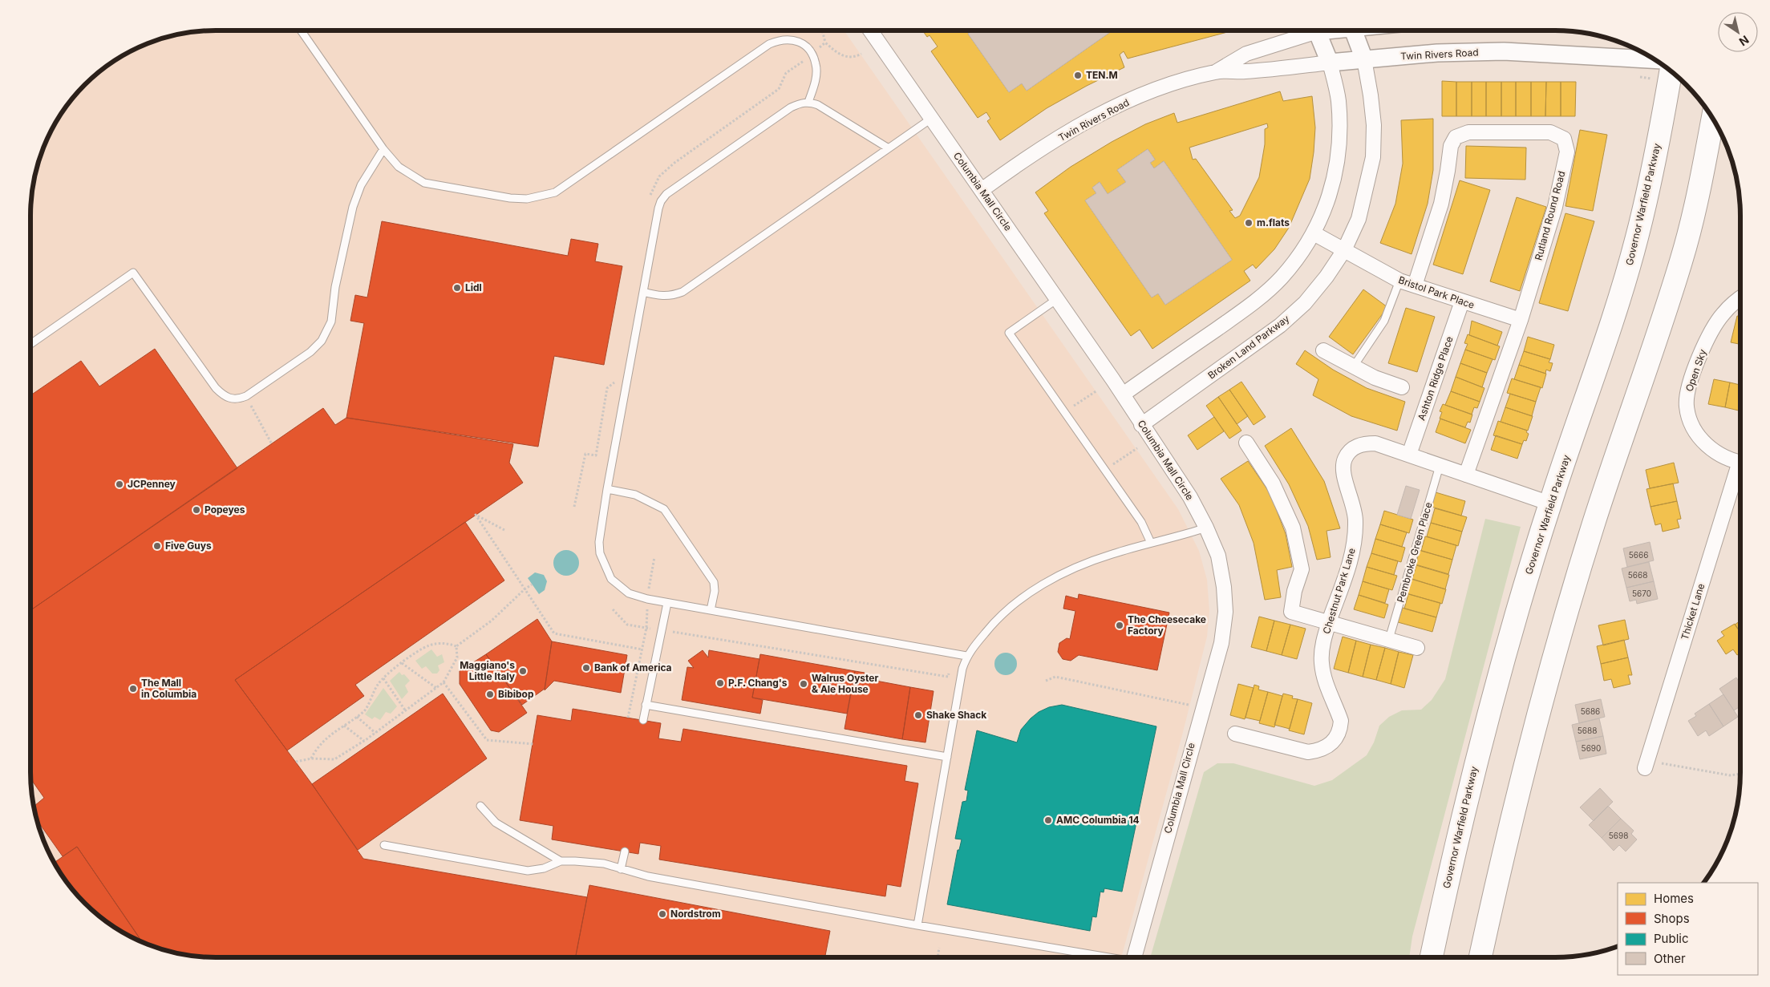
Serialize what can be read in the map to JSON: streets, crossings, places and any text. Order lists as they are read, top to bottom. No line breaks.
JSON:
{"streets":{"main road":["Governor Warfield Parkway"],"street":["Twin Rivers Road","Columbia Mall Circle","Rutland Round Road","Bristol Park Place","Broken Land Parkway","Open Sky","Ashton Ridge Place","Chestnut Park Lane","Thicket Lane"],"lane":["Pembroke Green Place"]},"crossings":[["Twin Rivers Road","Columbia Mall Circle"],["Twin Rivers Road","Broken Land Parkway"],["Columbia Mall Circle","Broken Land Parkway"],["Governor Warfield Parkway","Chestnut Park Lane"],["Rutland Round Road","Bristol Park Place"],["Rutland Round Road","Chestnut Park Lane"],["Bristol Park Place","Broken Land Parkway"],["Bristol Park Place","Ashton Ridge Place"],["Ashton Ridge Place","Chestnut Park Lane"],["Pembroke Green Place","Chestnut Park Lane"]],"places":["TEN.M","m.flats","Lidl","JCPenney","Popeyes","Five Guys","The Cheesecake Factory","Bank of America","Maggiano's Little Italy","P.F. Chang's","Walrus Oyster & Ale House","The Mall in Columbia","Bibibop","Shake Shack","AMC Columbia 14","Nordstrom"],"house_numbers":["5666","5668","5670","5686","5688","5690","5698"],"legend":["Homes","Shops","Public","Other"],"north":"bottom right"}
